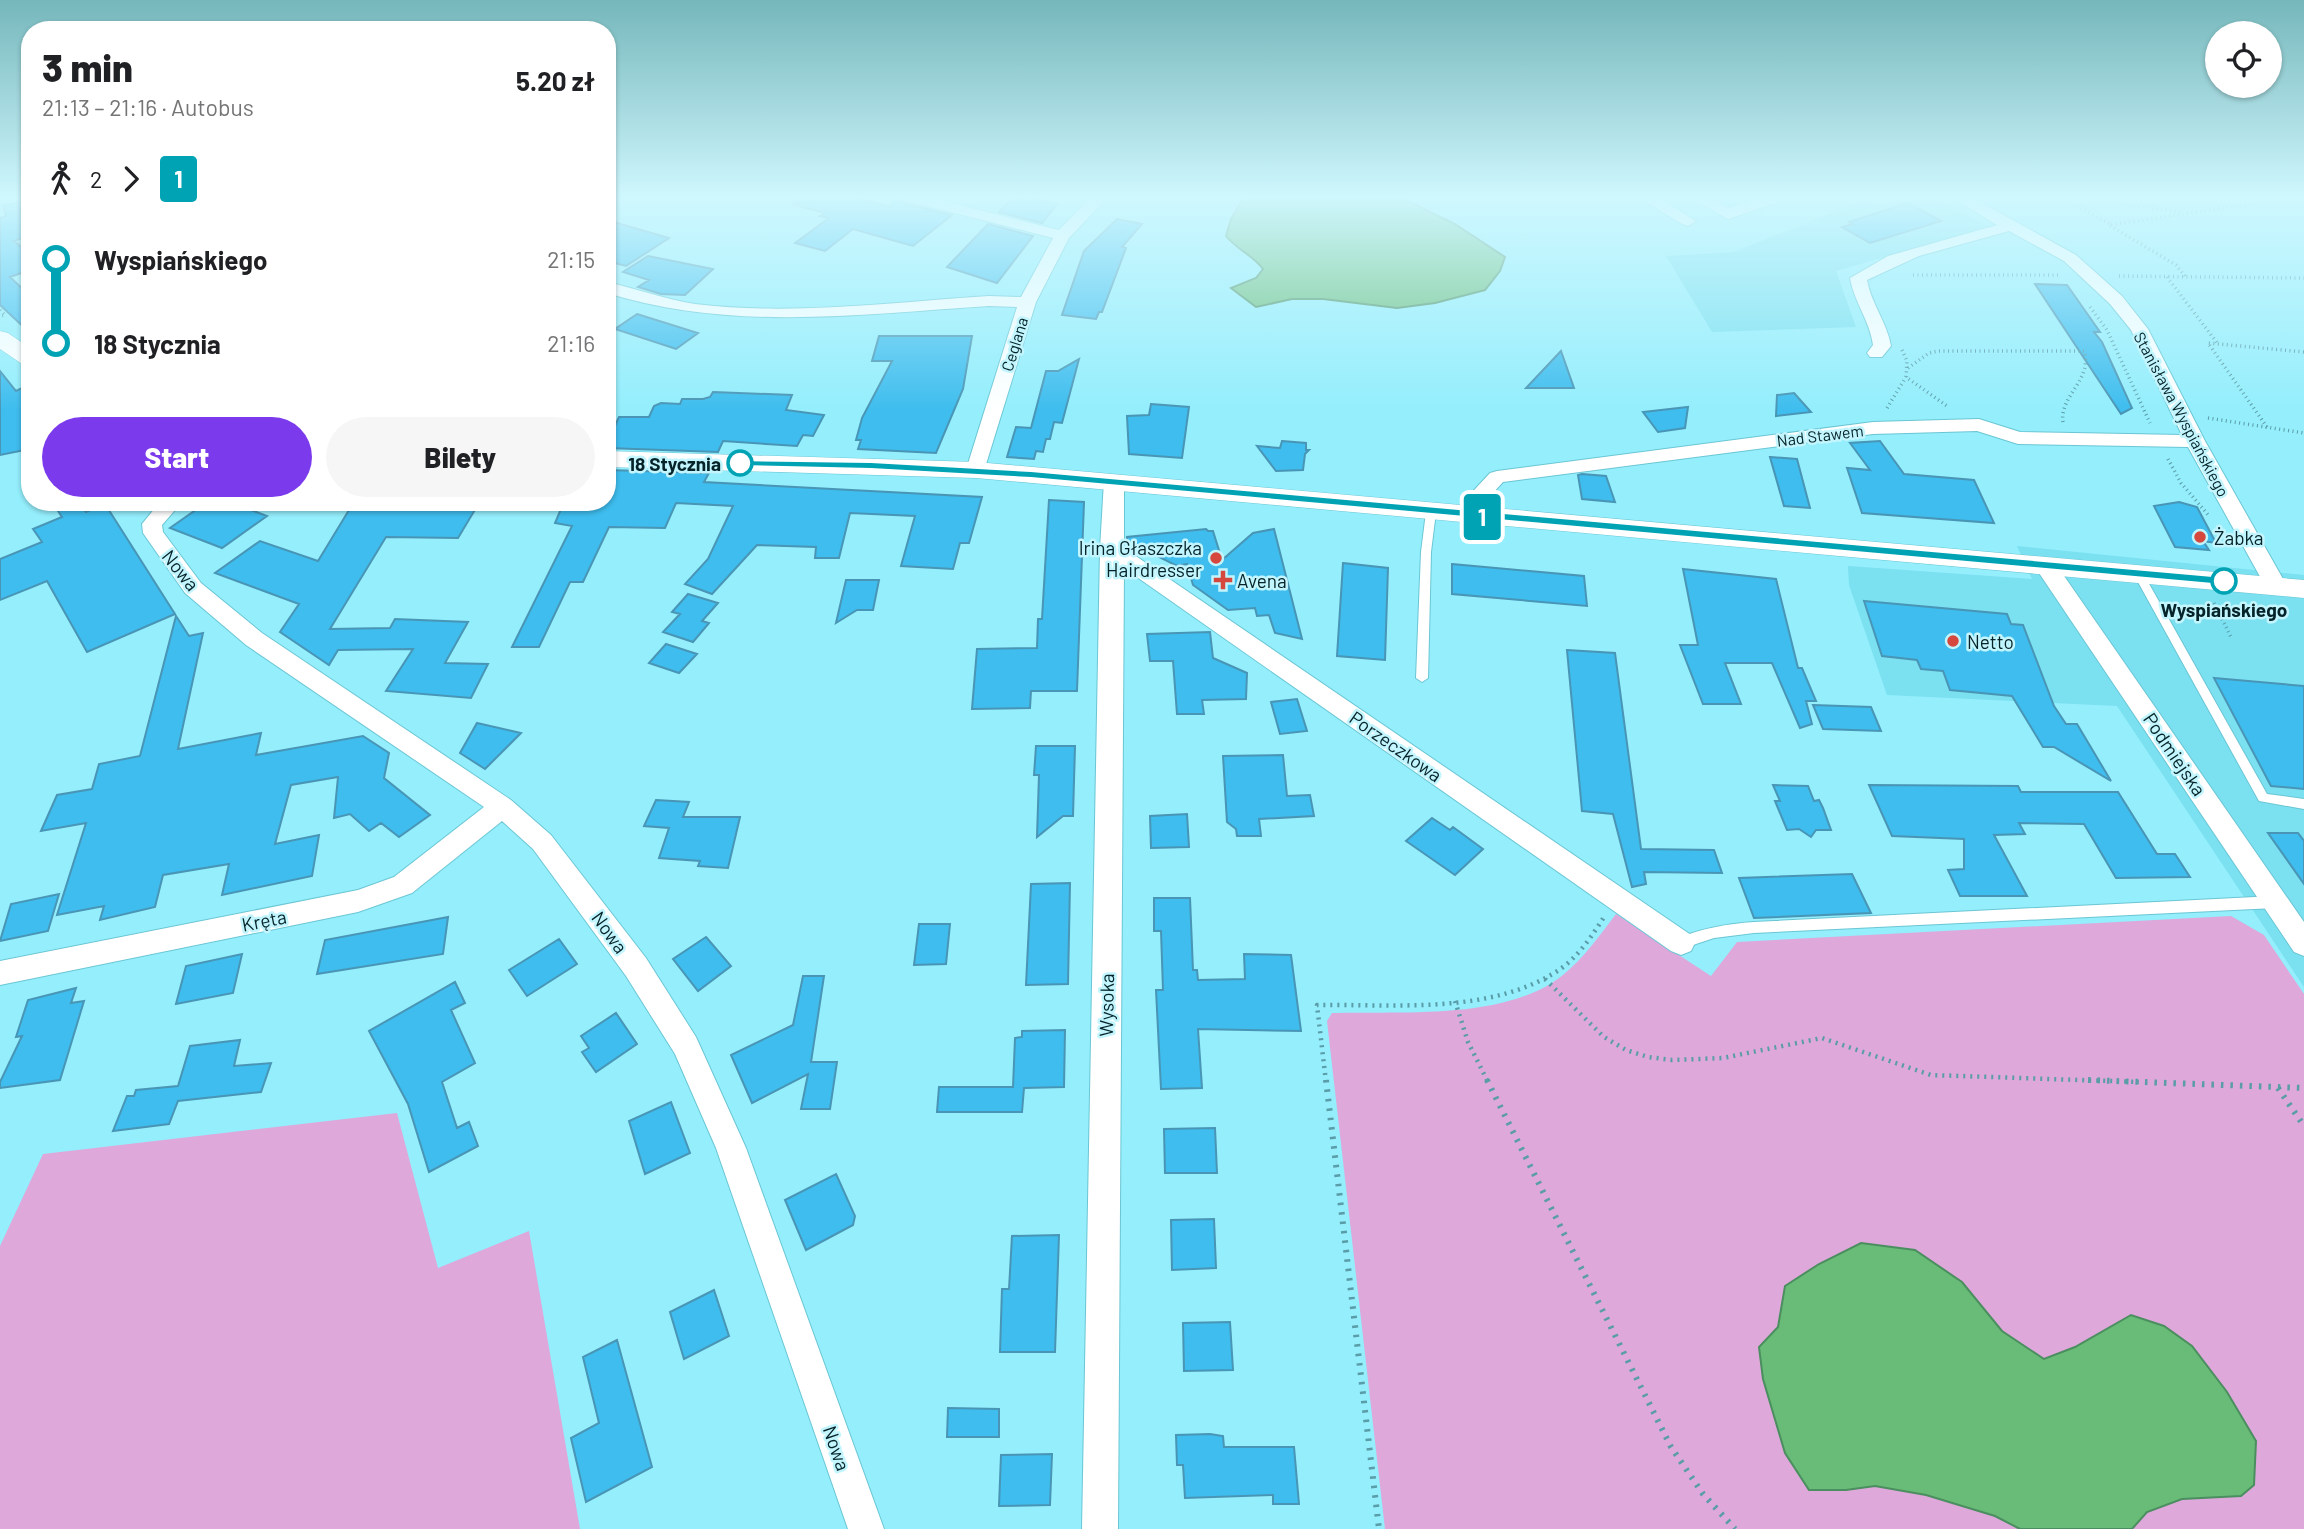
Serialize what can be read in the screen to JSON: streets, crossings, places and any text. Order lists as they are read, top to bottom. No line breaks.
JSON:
{"streets":{"street":["Ceglana","Stanisława Wyspiańskiego","Nad Stawem","Nowa","Porzeczkowa","Podmiejska","Kręta","Wysoka"]},"crossings":[["Stanisława Wyspiańskiego","Nad Stawem"],["Nowa","Kręta"],["Porzeczkowa","Wysoka"]],"places":{"other":["18 Stycznia","Żabka","Irina Głaszczka Hairdresser","Wyspiańskiego","Netto"],"health":["Avena"]},"lines":["bus line 1"],"page":{"on_map":"1","heading":["3 min","21:13 – 21:16 · Autobus","5.20 zł"],"legs":["2","1"],"list":[{"name":"Wyspiańskiego","value":"21:15"},{"name":"18 Stycznia","value":"21:16"}],"buttons":["Start","Bilety"]}}
